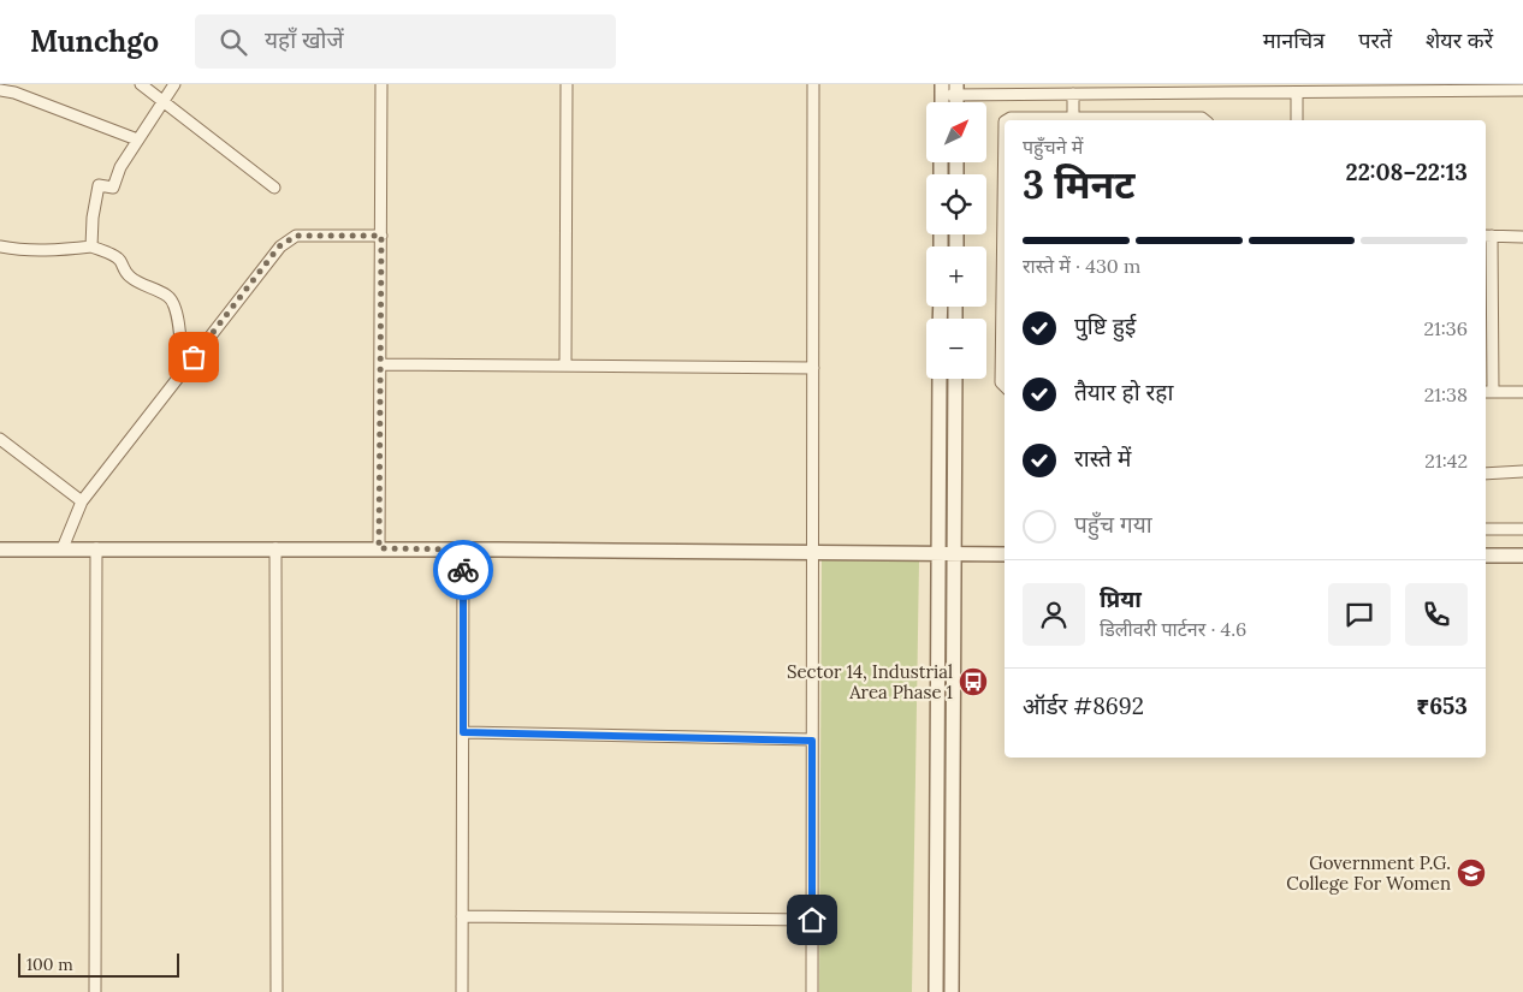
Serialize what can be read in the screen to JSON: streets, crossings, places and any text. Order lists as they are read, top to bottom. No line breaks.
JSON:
{"places":{"bus stop":["Sector 14, Industrial Area Phase 1"],"school or university":["Government P.G. College For Women"]},"scale_bar":"100 m","north":"top right","page":{"header":"Munchgo","search":"यहाँ खोजें","nav":["मानचित्र","परतें","शेयर करें"],"map_buttons":["+","−"],"heading":["3 मिनट","पहुँचने में","22:08–22:13"],"panel":["प्रिया","डिलीवरी पार्टनर · 4.6","ऑर्डर #8692","₹653"],"bar":"रास्ते में · 430 m","list":[["पुष्टि हुई","21:36"],["तैयार हो रहा","21:38"],["रास्ते में","21:42"],"पहुँच गया"],"scale":"100 m"}}
